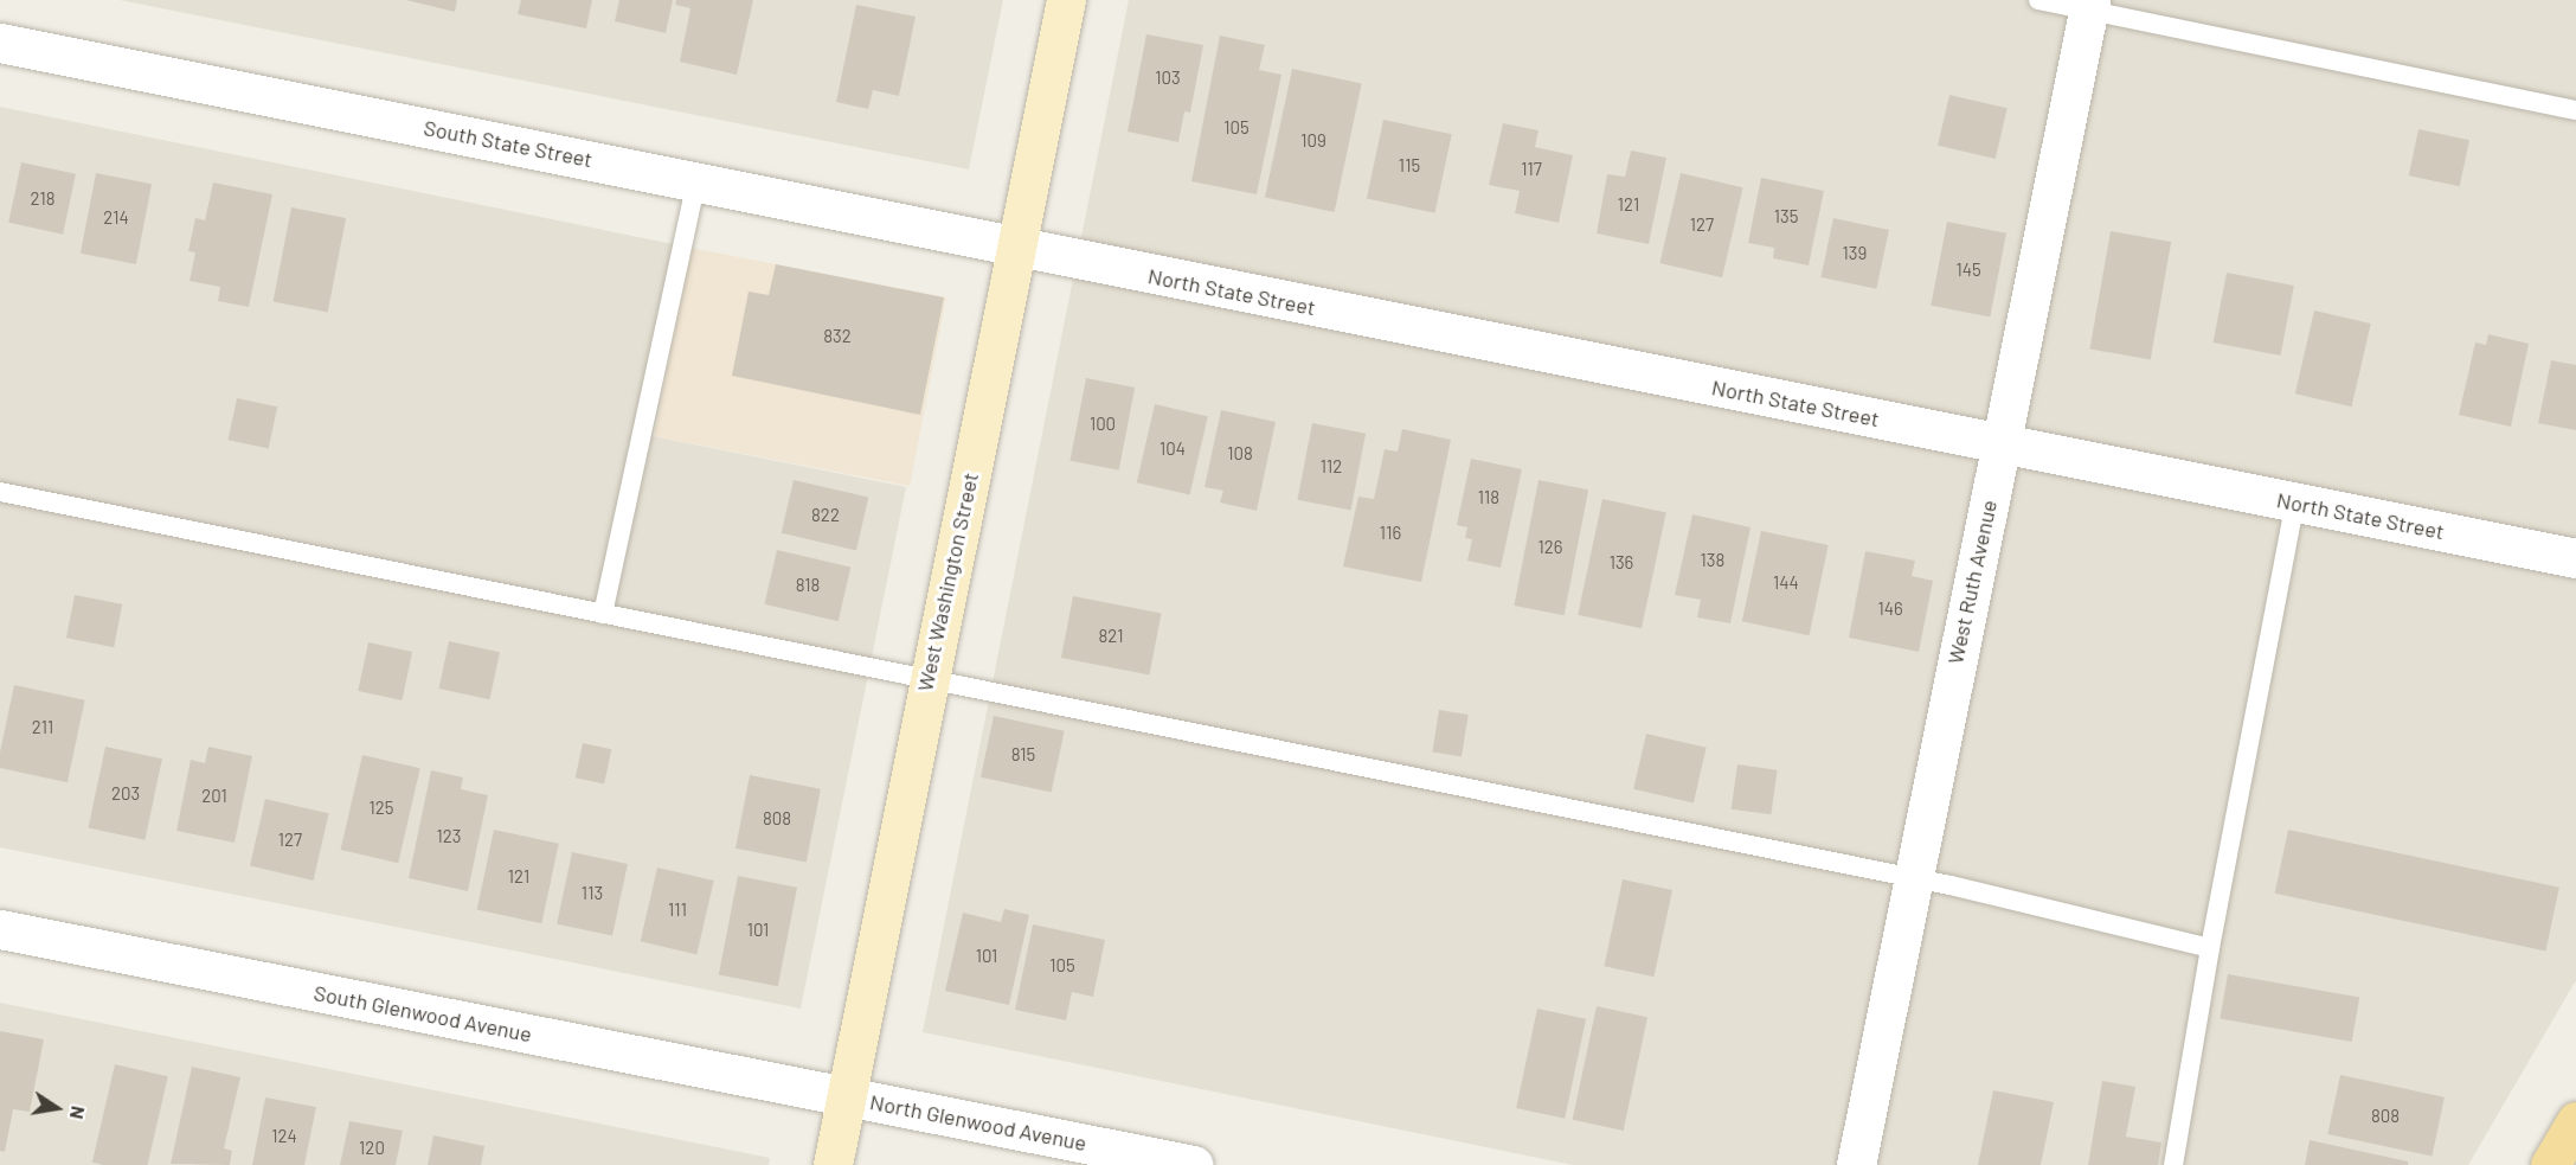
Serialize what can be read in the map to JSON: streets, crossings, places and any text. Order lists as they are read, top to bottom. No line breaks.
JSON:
{"streets":{"street":["South State Street","North State Street","West Washington Street","West Ruth Avenue","South Glenwood Avenue","North Glenwood Avenue"]},"crossings":[["South State Street","North State Street"],["South State Street","West Washington Street"],["North State Street","West Washington Street"],["North State Street","West Ruth Avenue"],["West Washington Street","South Glenwood Avenue"],["West Washington Street","North Glenwood Avenue"],["South Glenwood Avenue","North Glenwood Avenue"]],"house_numbers":["103","105","109","115","117","218","121","135","214","127","139","145","832","100","104","108","112","118","822","116","126","138","136","144","818","146","821","211","815","203","201","125","808","123","127","121","113","111","101","101","105","808","124","120"],"north":"right"}
